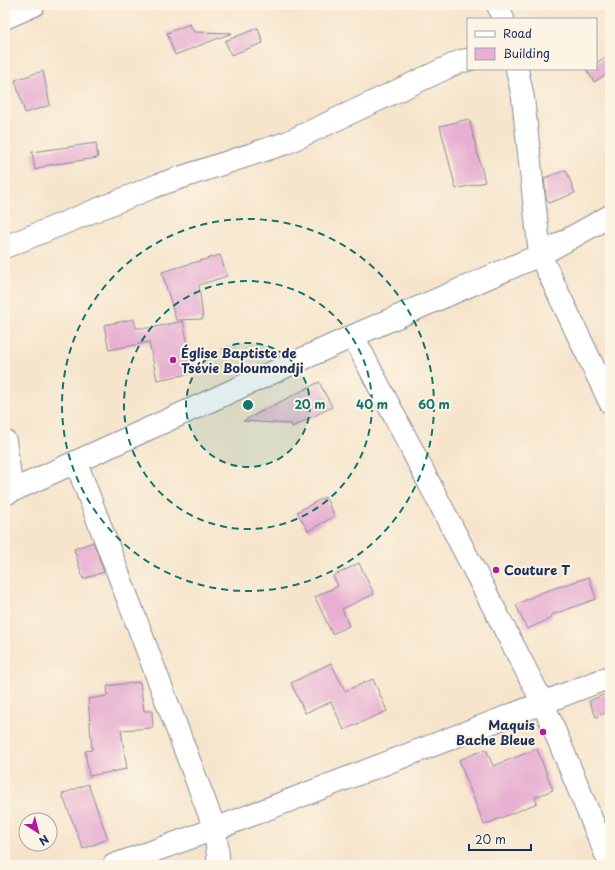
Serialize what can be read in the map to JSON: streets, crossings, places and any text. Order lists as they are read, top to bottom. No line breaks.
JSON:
{"places":["Église Baptiste de Tsévie Boloumondji","Couture T","Maquis Bache Bleue"],"legend":["Road","Building"],"scale_bar":"20 m","north":"bottom right","rings":["20 m","40 m","60 m"]}
